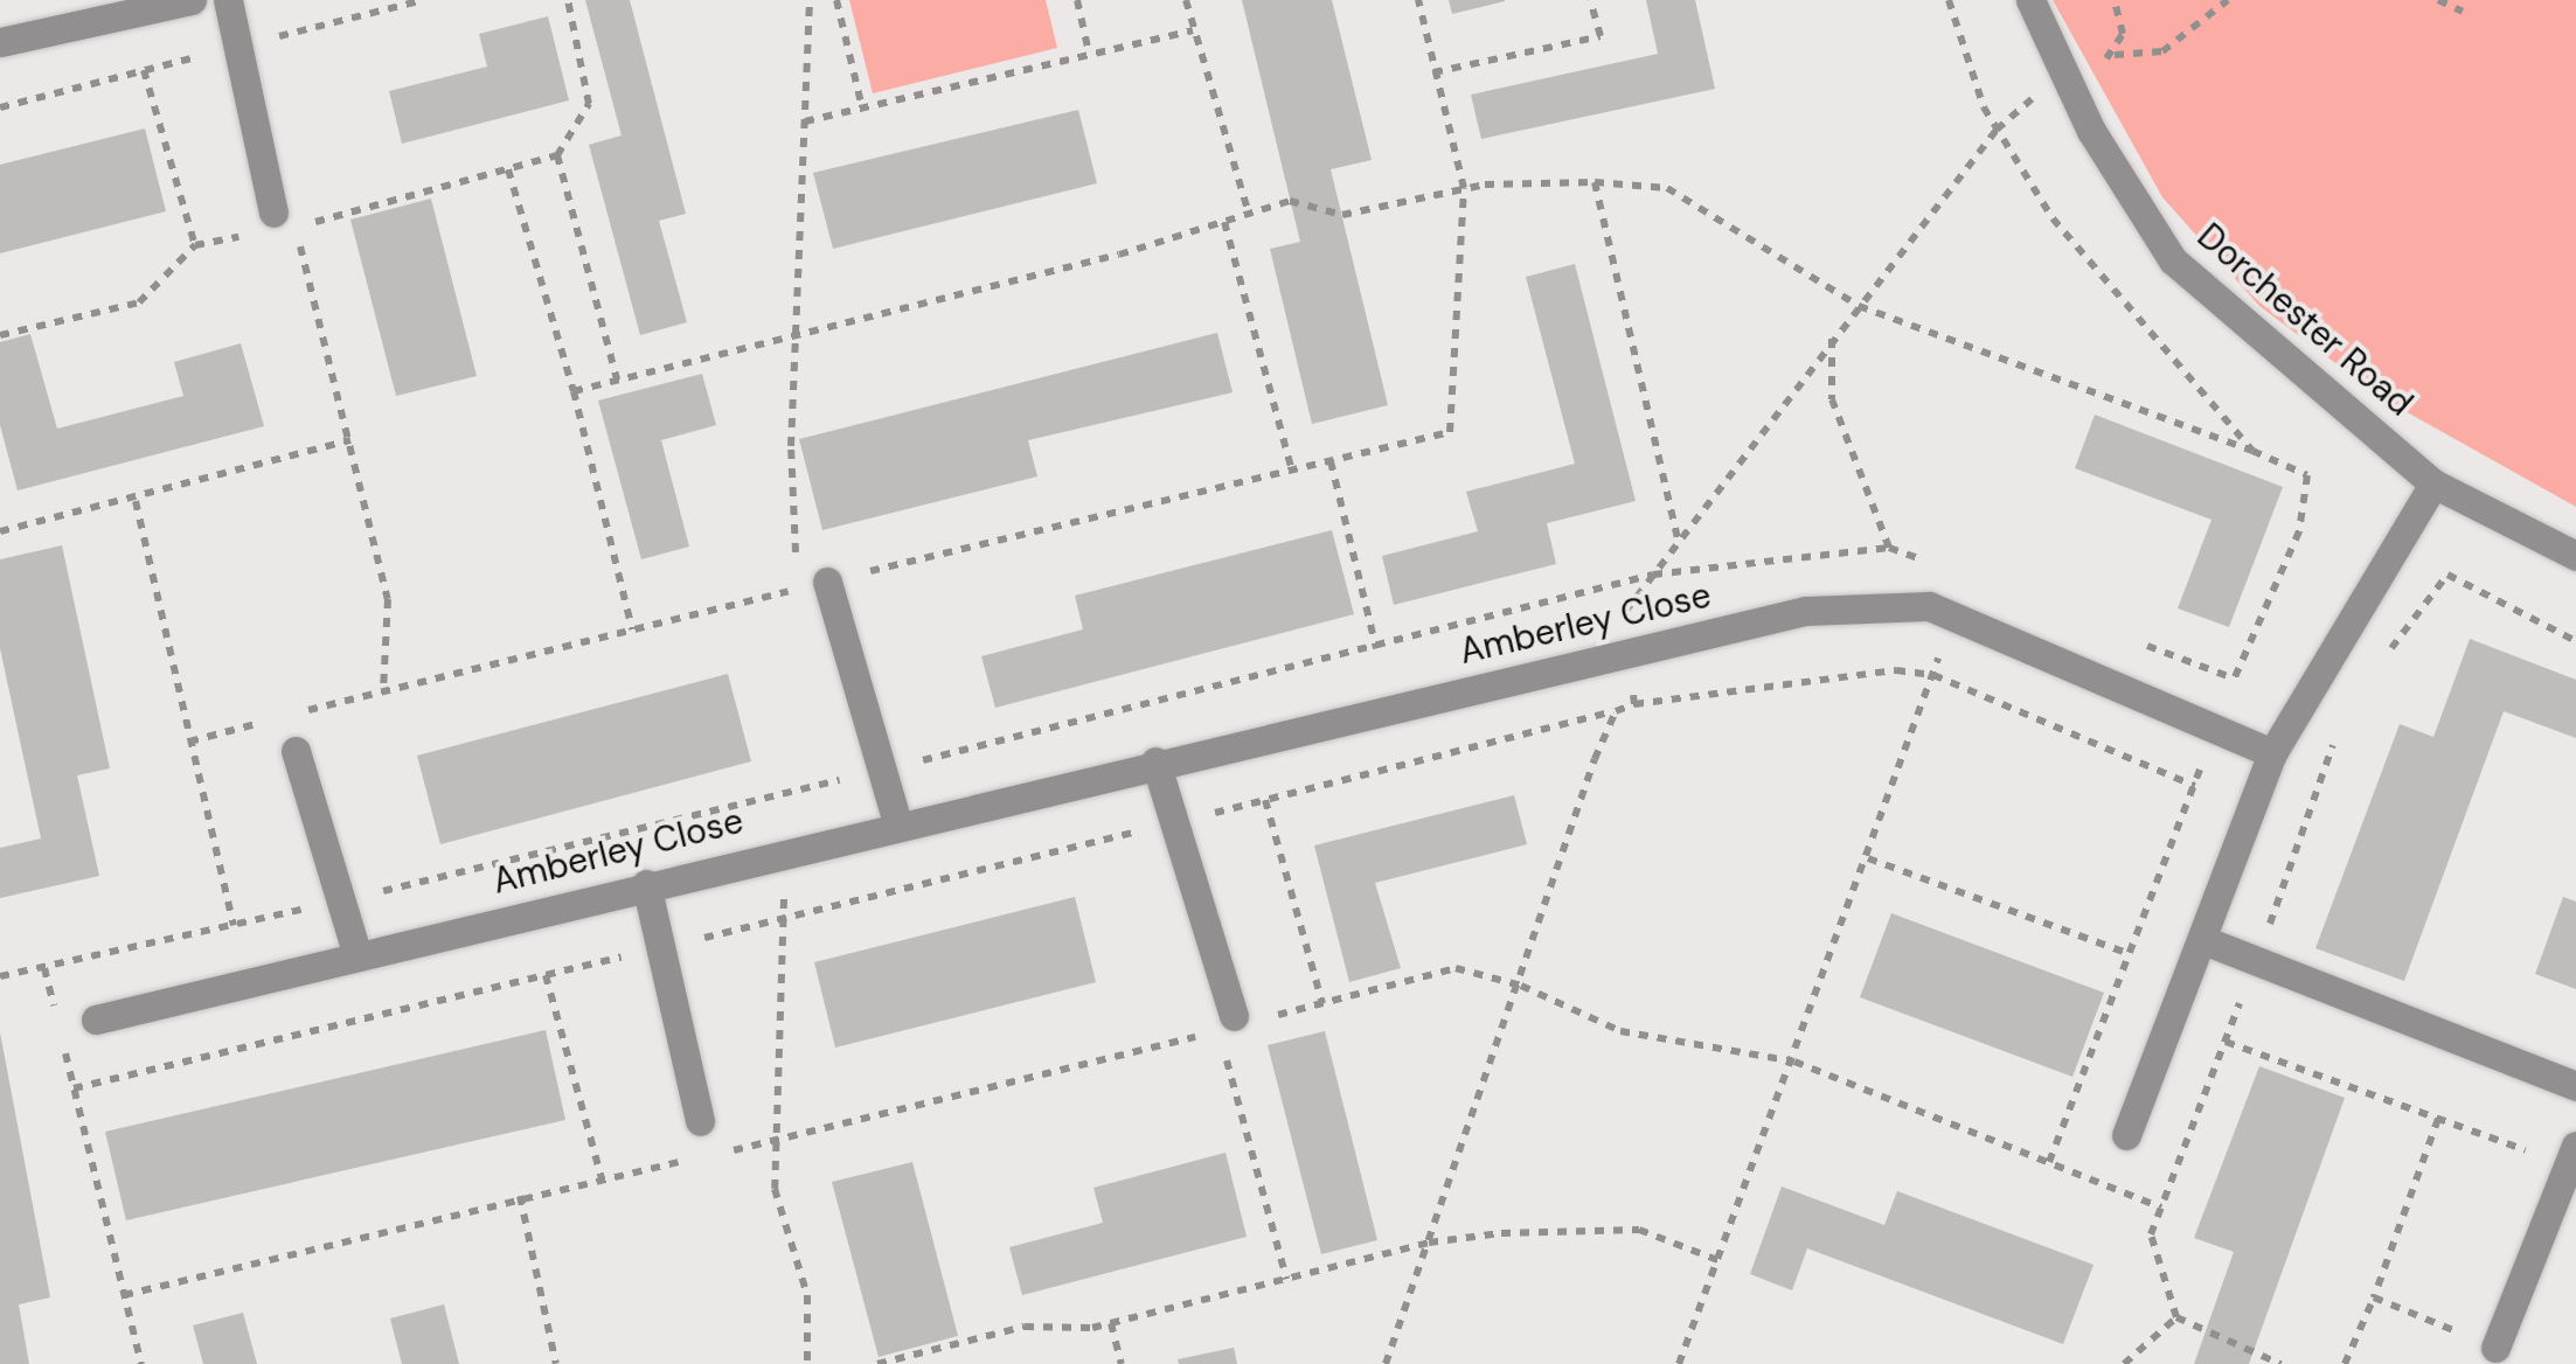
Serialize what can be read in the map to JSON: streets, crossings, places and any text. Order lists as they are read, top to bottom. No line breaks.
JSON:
{"streets":{"street":["Dorchester Road","Amberley Close"]}}
